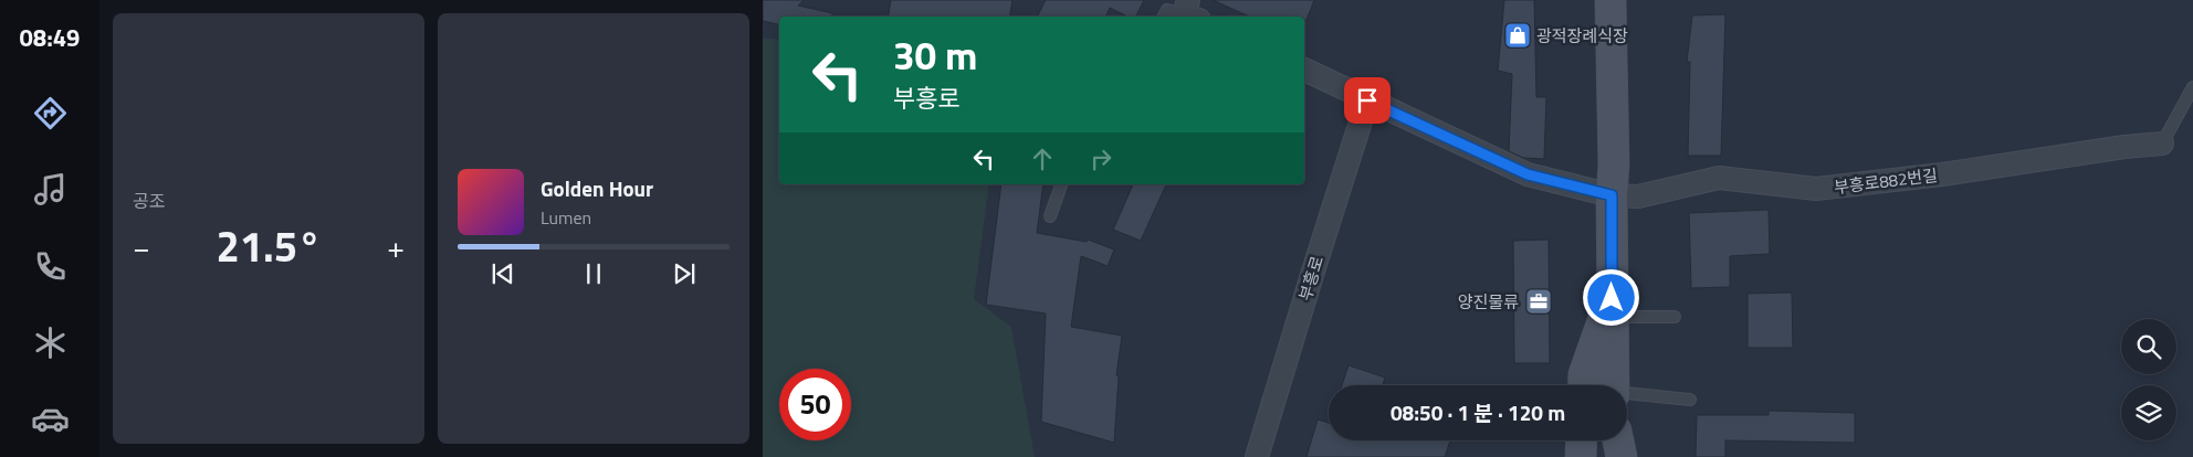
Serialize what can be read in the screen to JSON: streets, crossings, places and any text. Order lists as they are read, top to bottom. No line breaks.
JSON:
{"streets":{"street":["부흥로882번길","부흥로"]},"places":{"shop":["광적장례식장"],"office":["양진물류"]},"page":{"tabs":"08:49","tile":"공조","turn":["30 m","부흥로"],"song":["Golden Hour","Lumen"],"heat":["−","21.5°","+"],"limit":"50","trip":"08:50 · 1 분 · 120 m"}}
